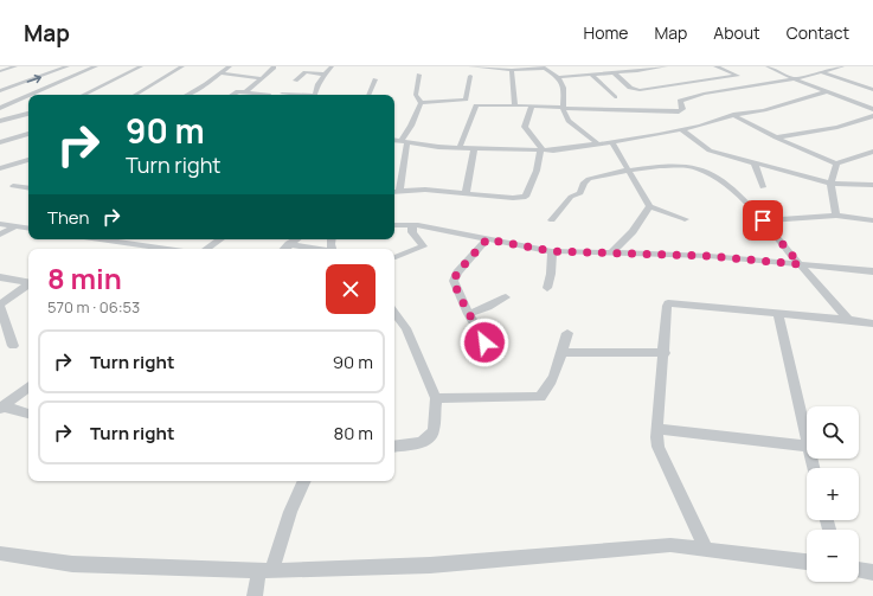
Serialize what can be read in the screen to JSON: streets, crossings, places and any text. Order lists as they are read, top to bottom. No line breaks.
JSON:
{"page":{"header":"Map","nav":["Home","Map","About","Contact"],"turn":["90 m","Turn right"],"then":"Then","heading":["8 min","570 m · 06:53"],"list":[{"name":"Turn right","value":"90 m"},{"name":"Turn right","value":"80 m"}],"map_buttons":["+","−"]}}
